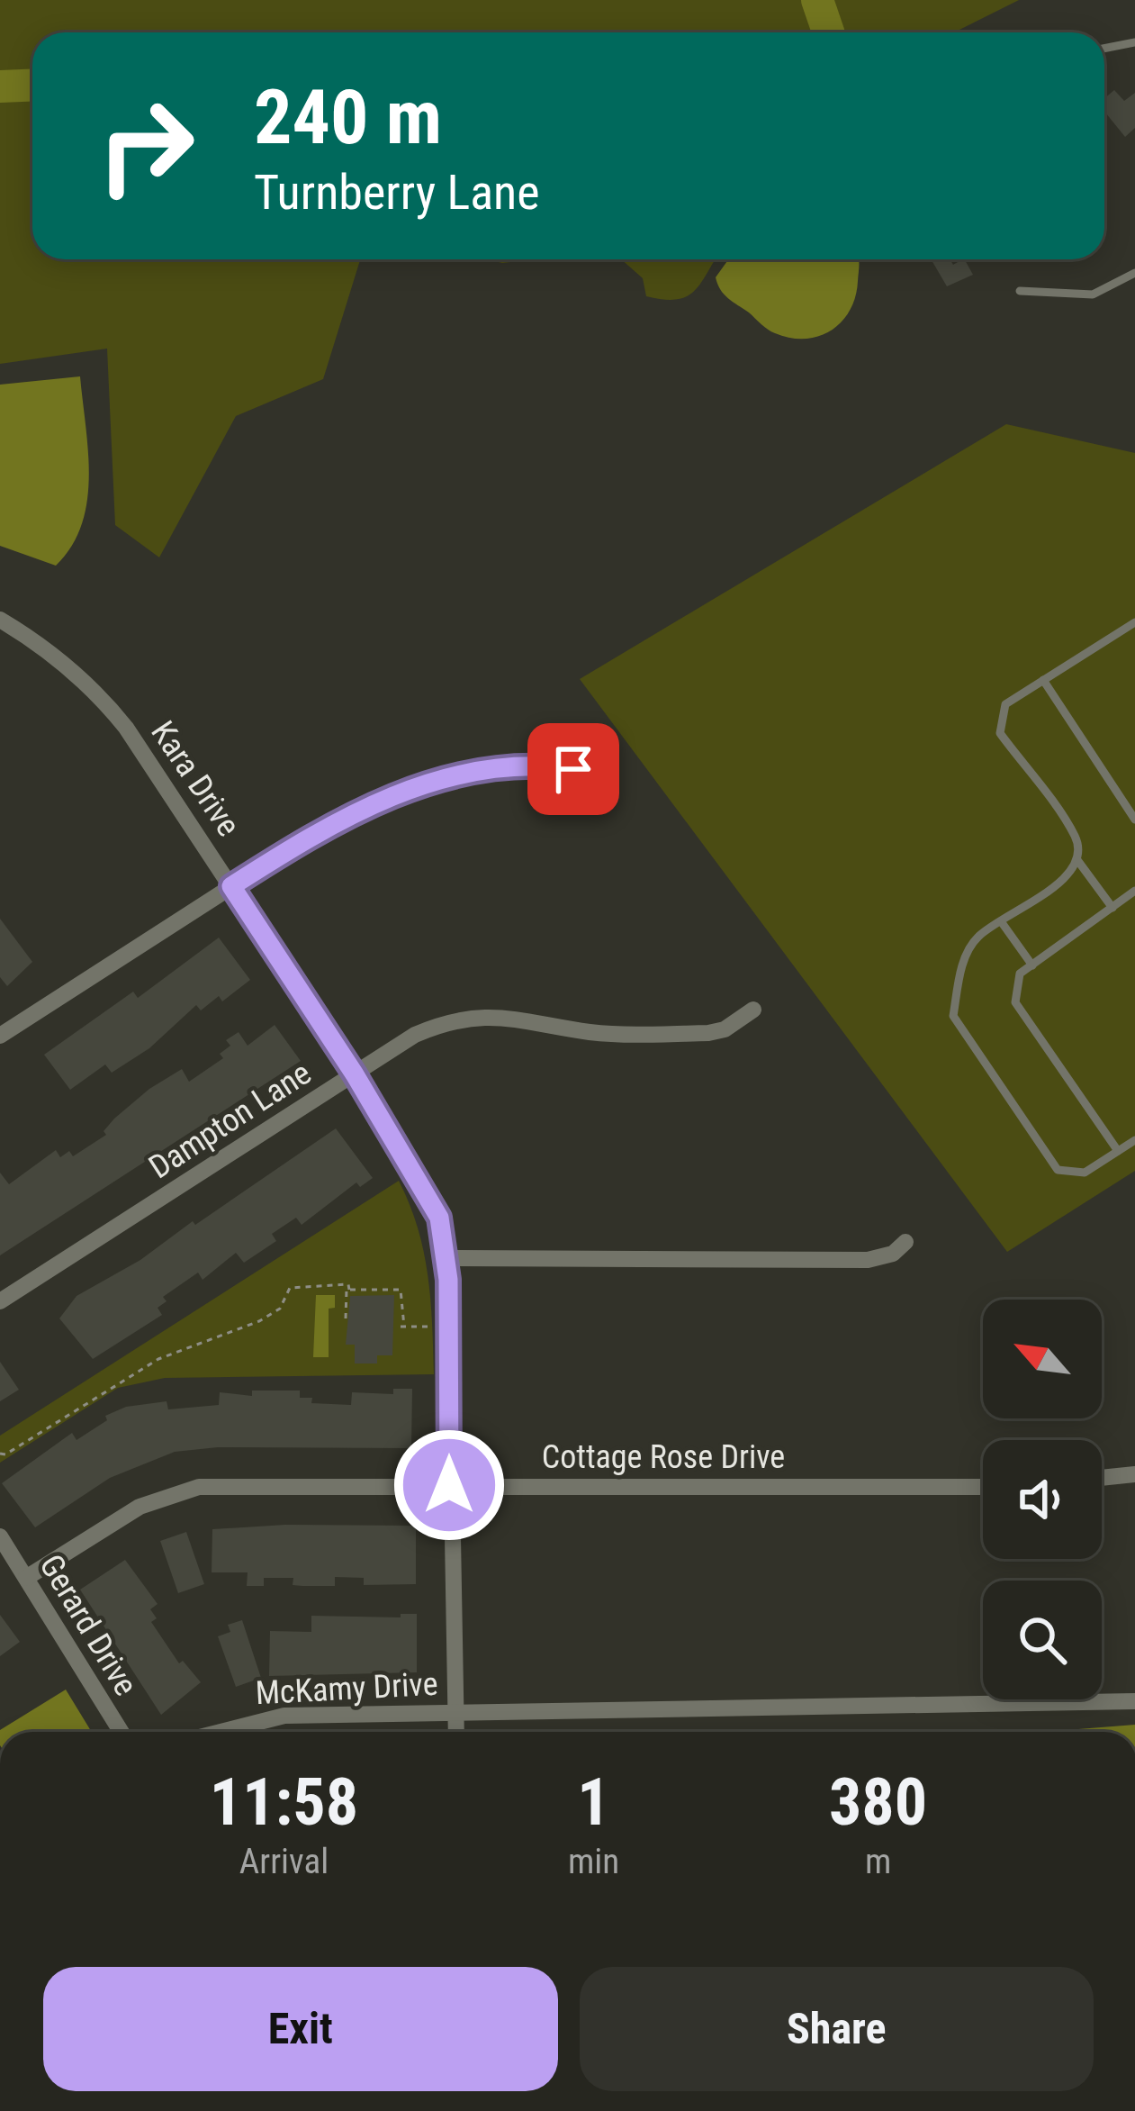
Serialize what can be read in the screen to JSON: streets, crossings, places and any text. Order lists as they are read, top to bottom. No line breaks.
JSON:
{"streets":{"street":["Kara Drive","Dampton Lane","Cottage Rose Drive","Gerard Drive","McKamy Drive"]},"crossings":[["Kara Drive","Dampton Lane"],["Kara Drive","Cottage Rose Drive"],["Kara Drive","McKamy Drive"],["Cottage Rose Drive","Gerard Drive"]],"north":"top left","page":{"turn":["240 m","Turnberry Lane"],"eta":["11:58","Arrival","1","min","380","m"],"buttons":["Exit","Share"]}}
